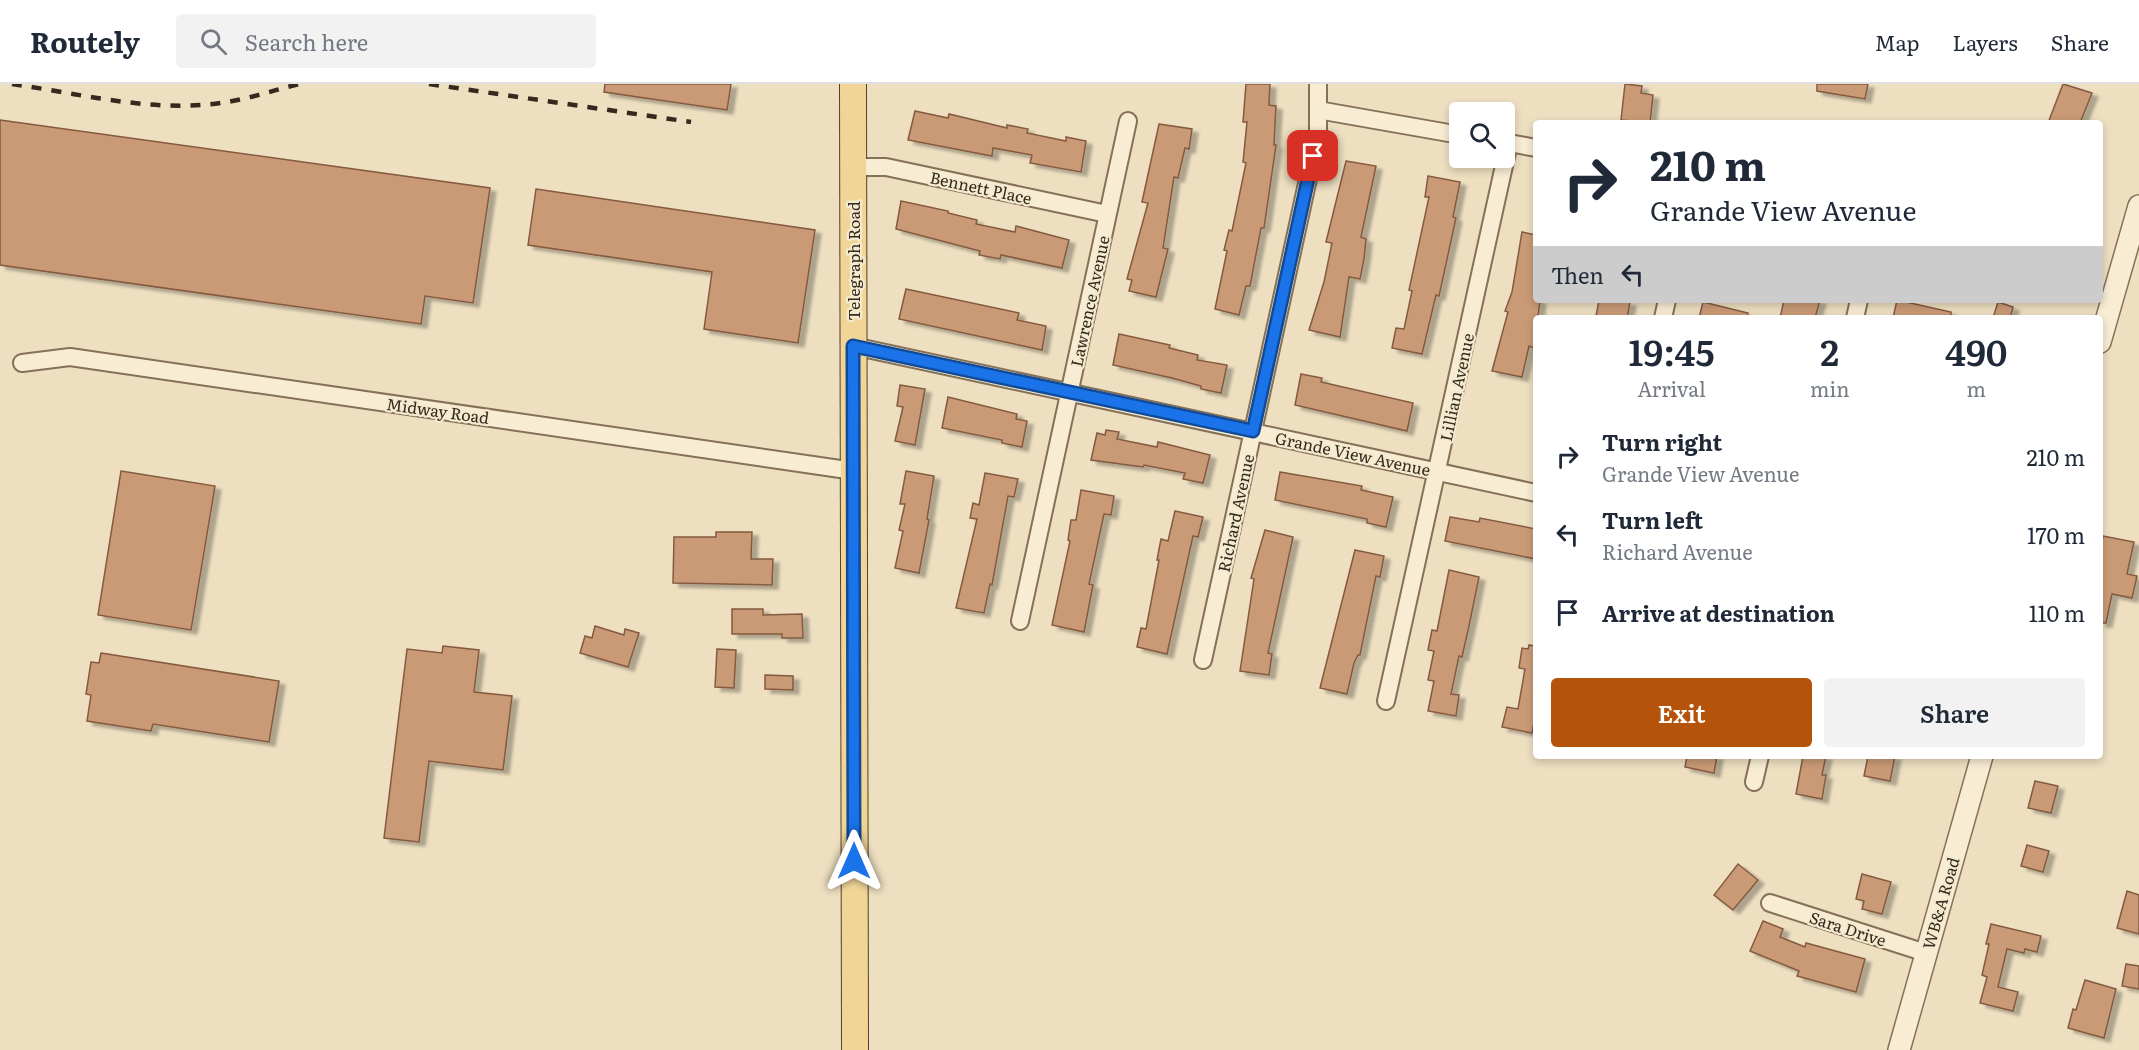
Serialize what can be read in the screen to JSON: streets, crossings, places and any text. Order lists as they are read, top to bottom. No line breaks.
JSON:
{"streets":{"main road":["Telegraph Road"],"street":["Bennett Place","Lawrence Avenue","Lillian Avenue","Midway Road","Grande View Avenue","Richard Avenue","WB&A Road","Sara Drive"]},"crossings":[["Bennett Place","Telegraph Road"],["Bennett Place","Lawrence Avenue"],["Telegraph Road","Midway Road"],["Telegraph Road","Grande View Avenue"],["Lawrence Avenue","Grande View Avenue"],["Lillian Avenue","Grande View Avenue"],["Grande View Avenue","Richard Avenue"],["WB&A Road","Sara Drive"]],"page":{"header":"Routely","search":"Search here","nav":["Map","Layers","Share"],"turn":["210 m","Grande View Avenue"],"then":"Then","eta":["19:45","Arrival","2","min","490","m"],"list":[{"name":"Turn right","note":"Grande View Avenue","value":"210 m"},{"name":"Turn left","note":"Richard Avenue","value":"170 m"},{"name":"Arrive at destination","value":"110 m"}],"buttons":["Exit","Share"]}}
